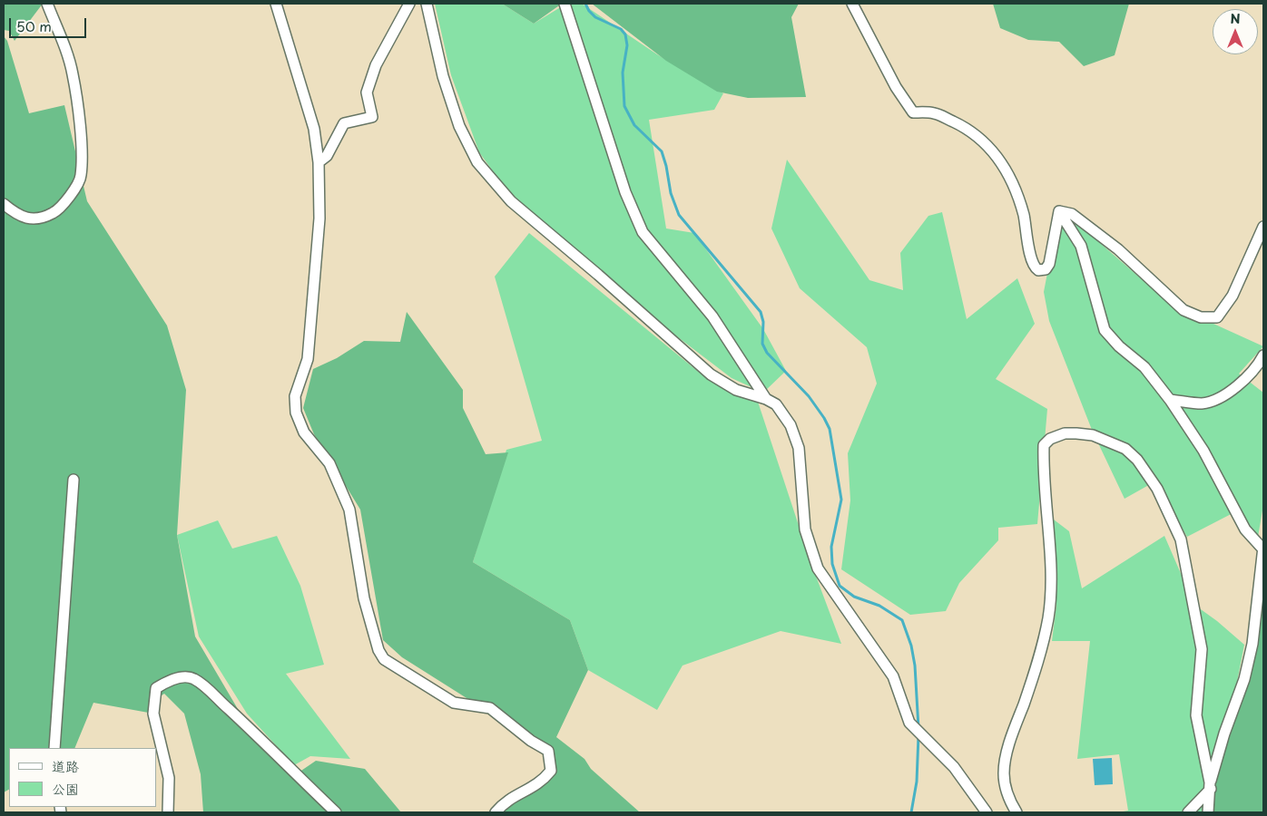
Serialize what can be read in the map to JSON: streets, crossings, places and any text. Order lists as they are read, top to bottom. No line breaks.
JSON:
{"legend":["道路","公園"],"scale_bar":"50 m","north":"top"}
